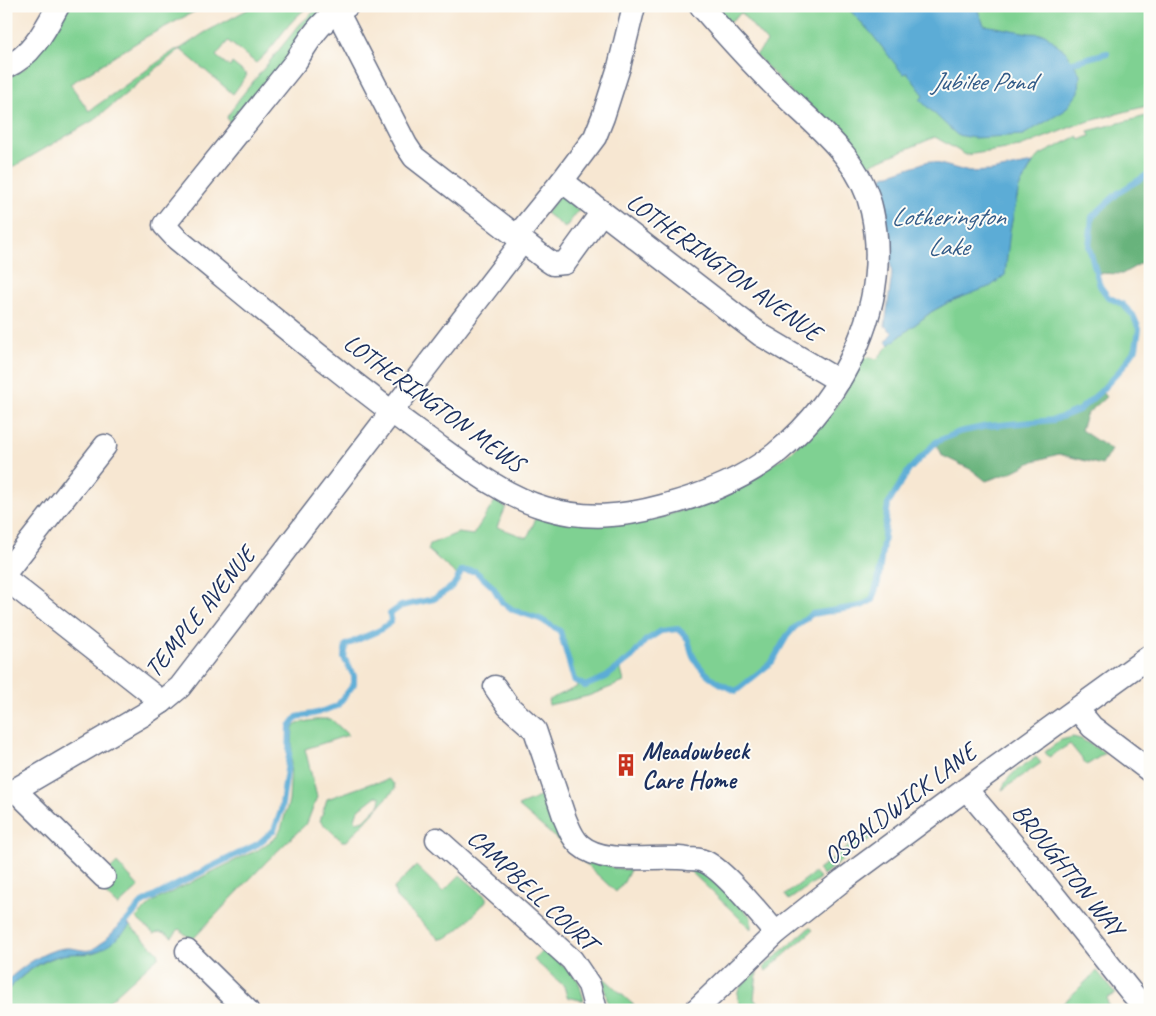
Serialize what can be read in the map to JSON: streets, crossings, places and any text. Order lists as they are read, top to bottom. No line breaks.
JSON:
{"streets":{"street":["LOTHERINGTON AVENUE","LOTHERINGTON MEWS","TEMPLE AVENUE","OSBALDWICK LANE","BROUGHTON WAY","CAMPBELL COURT"]},"crossings":[["LOTHERINGTON AVENUE","LOTHERINGTON MEWS"],["LOTHERINGTON MEWS","TEMPLE AVENUE"],["OSBALDWICK LANE","BROUGHTON WAY"]],"water":["Jubilee Pond","Lotherington Lake"],"places":{"building":["Meadowbeck Care Home"]}}
